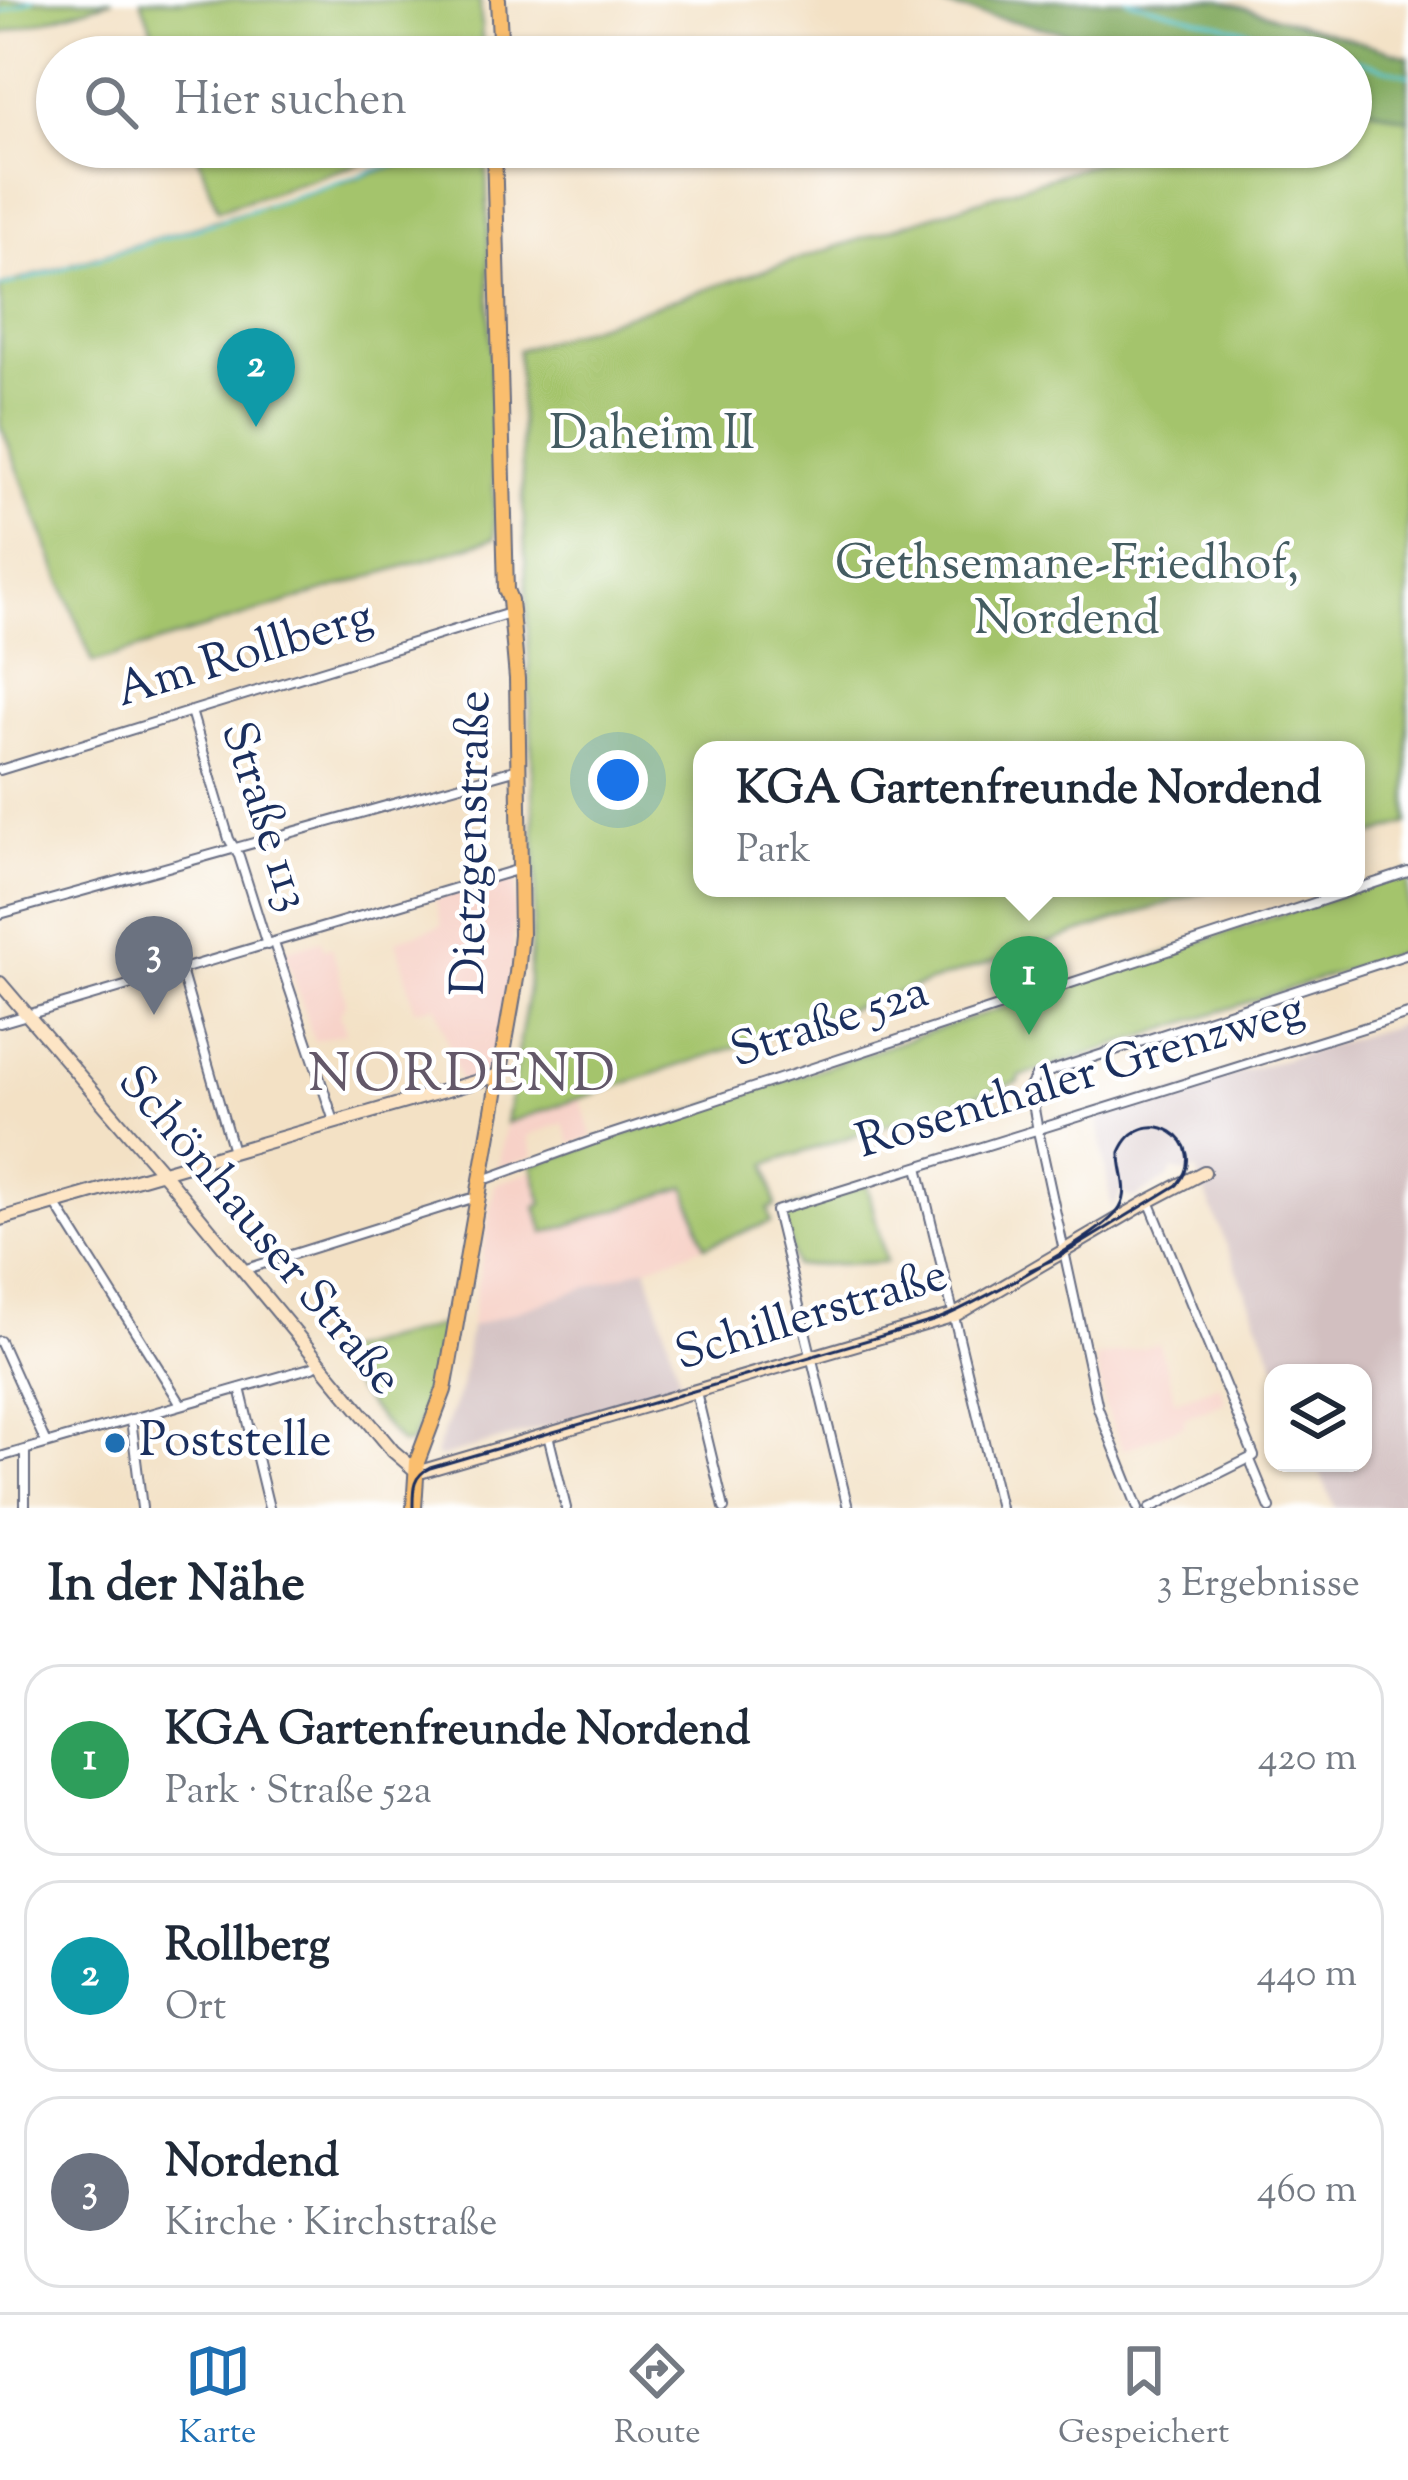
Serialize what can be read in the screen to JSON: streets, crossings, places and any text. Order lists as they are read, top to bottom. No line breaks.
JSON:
{"streets":{"main road":["Dietzgenstraße"],"street":["Am Rollberg","Straße 113","Straße 52a","Rosenthaler Grenzweg","Schönhauser Straße","Schillerstraße"]},"crossings":[["Am Rollberg","Straße 113"],["Am Rollberg","Dietzgenstraße"],["Dietzgenstraße","Straße 52a"],["Dietzgenstraße","Schönhauser Straße"],["Dietzgenstraße","Schillerstraße"],["Rosenthaler Grenzweg","Schillerstraße"],["Schönhauser Straße","Schillerstraße"]],"districts":["NORDEND"],"parks":["Daheim II","Gethsemane-Friedhof, Nordend"],"places":["Poststelle"],"page":{"search":"Hier suchen","pins":["2","3","1"],"popup":["KGA Gartenfreunde Nordend","Park"],"heading":["In der Nähe","3 Ergebnisse"],"list":[{"mark":"1","name":"KGA Gartenfreunde Nordend","note":"Park · Straße 52a","value":"420 m"},{"mark":"2","name":"Rollberg","note":"Ort","value":"440 m"},{"mark":"3","name":"Nordend","note":"Kirche · Kirchstraße","value":"460 m"}],"nav":["Karte","Route","Gespeichert"]}}
